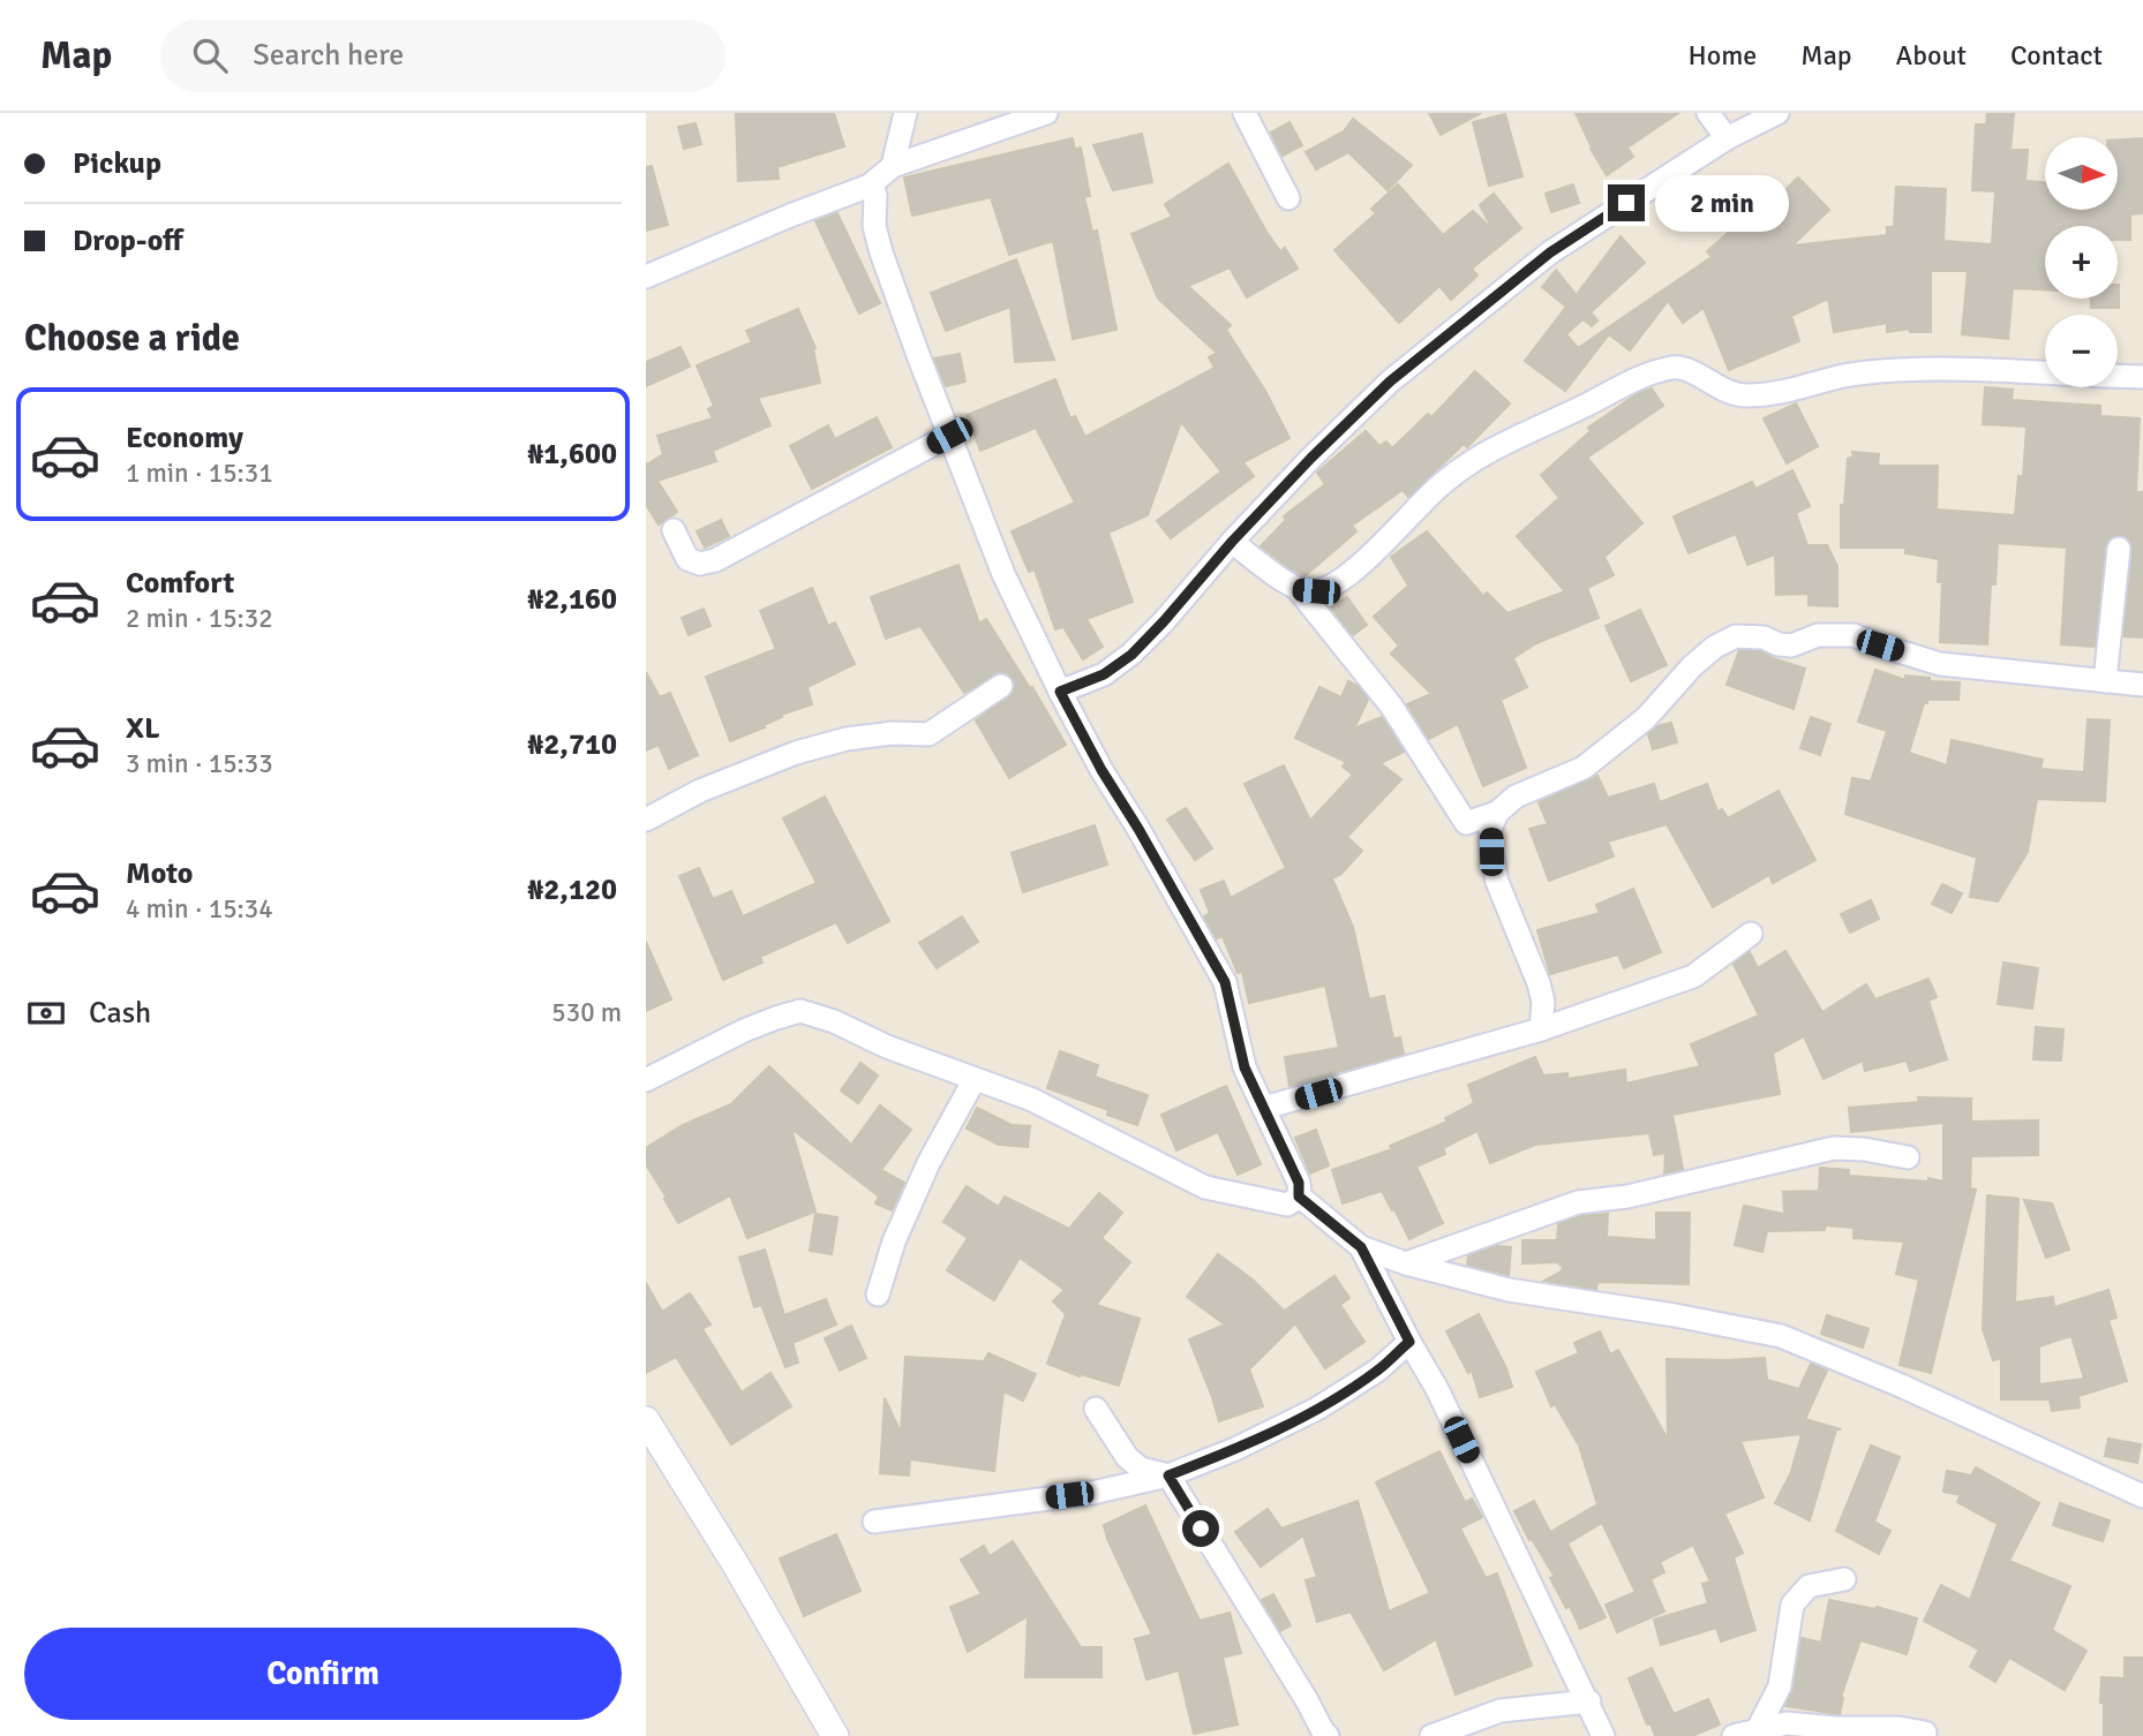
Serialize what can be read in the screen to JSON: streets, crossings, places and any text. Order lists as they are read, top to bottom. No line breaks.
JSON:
{"north":"right","page":{"header":"Map","search":"Search here","nav":["Home","Map","About","Contact"],"banner":["Pickup","Drop-off"],"map_buttons":["+","−"],"bubble":"2 min","heading":"Choose a ride","list":[{"name":"Economy","note":"1 min · 15:31","value":"₦1,600"},{"name":"Comfort","note":"2 min · 15:32","value":"₦2,160"},{"name":"XL","note":"3 min · 15:33","value":"₦2,710"},{"name":"Moto","note":"4 min · 15:34","value":"₦2,120"}],"pay":["Cash","530 m"],"buttons":"Confirm"}}
